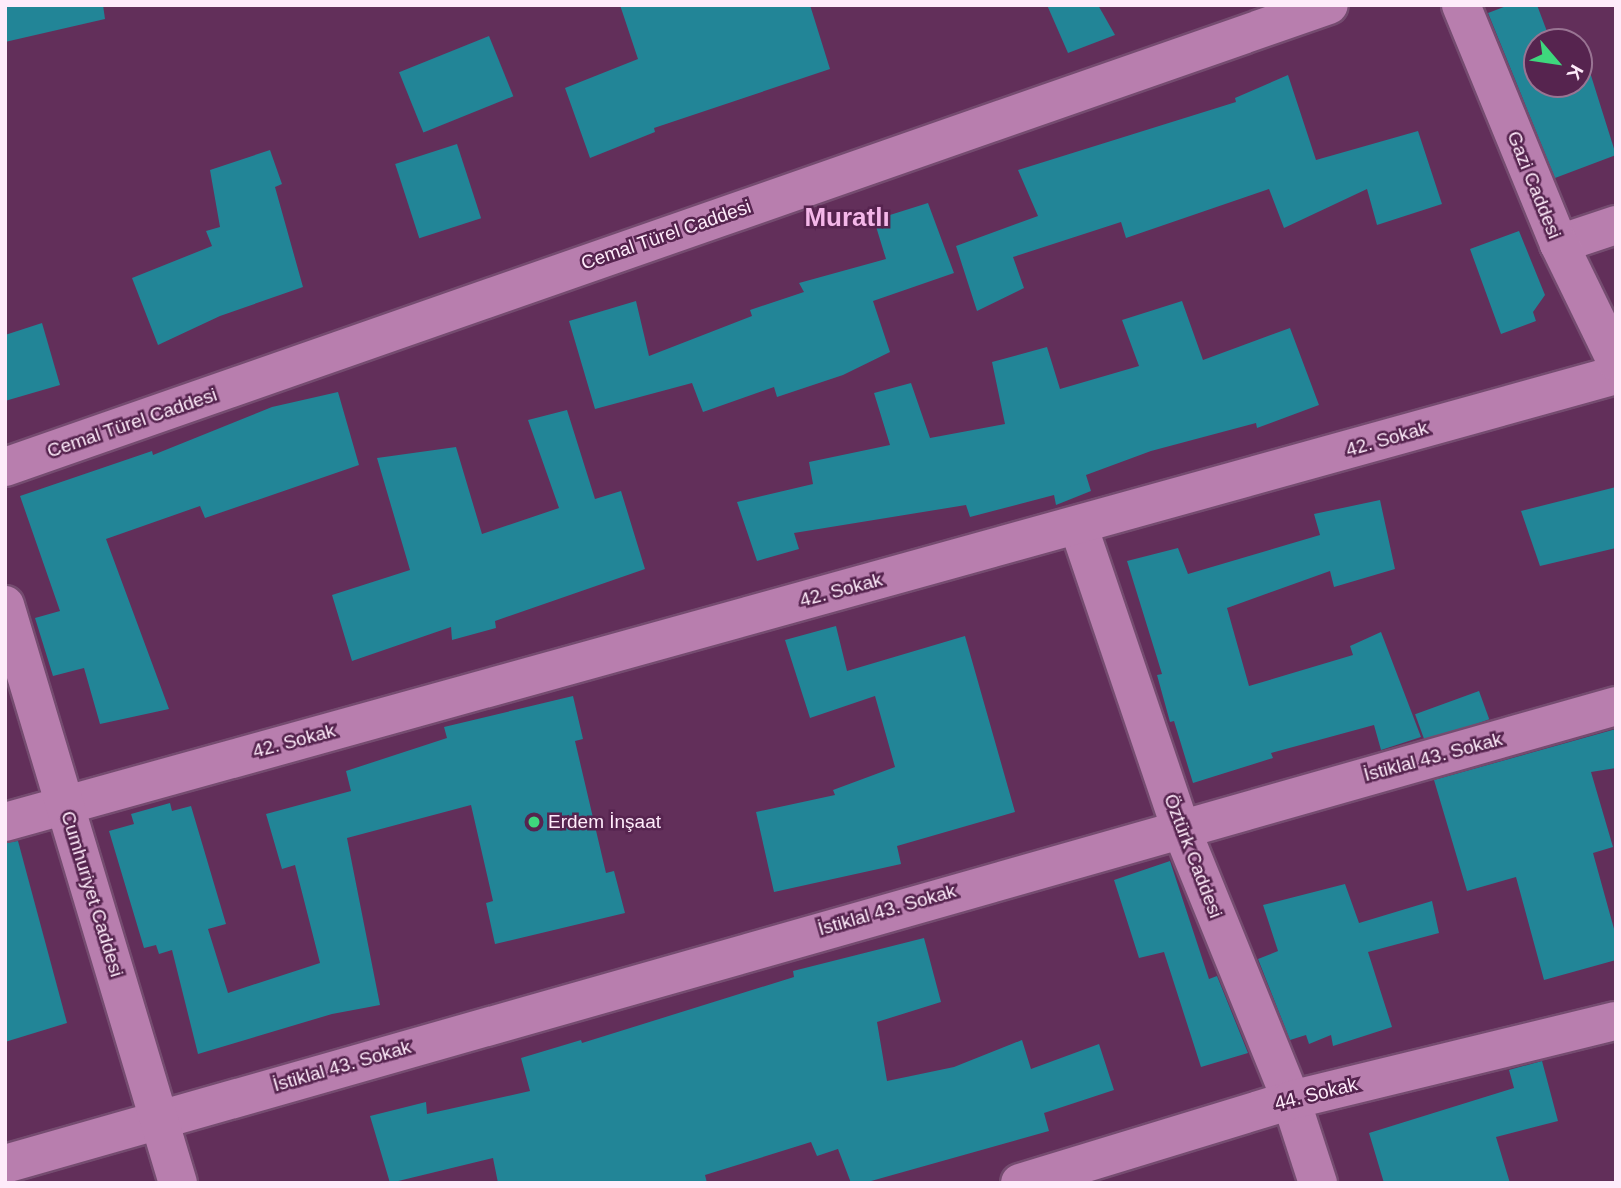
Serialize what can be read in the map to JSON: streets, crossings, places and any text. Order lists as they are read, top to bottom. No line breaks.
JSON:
{"streets":{"street":["Gazi Caddesi","Cemal Türel Caddesi","42. Sokak","İstiklal 43. Sokak","Öztürk Caddesi","Cumhuriyet Caddesi","44. Sokak"]},"crossings":[["42. Sokak","Öztürk Caddesi"],["42. Sokak","Cumhuriyet Caddesi"],["İstiklal 43. Sokak","Öztürk Caddesi"],["İstiklal 43. Sokak","Cumhuriyet Caddesi"],["Öztürk Caddesi","44. Sokak"]],"districts":["Muratlı"],"places":["Erdem İnşaat"],"north":"bottom right"}
